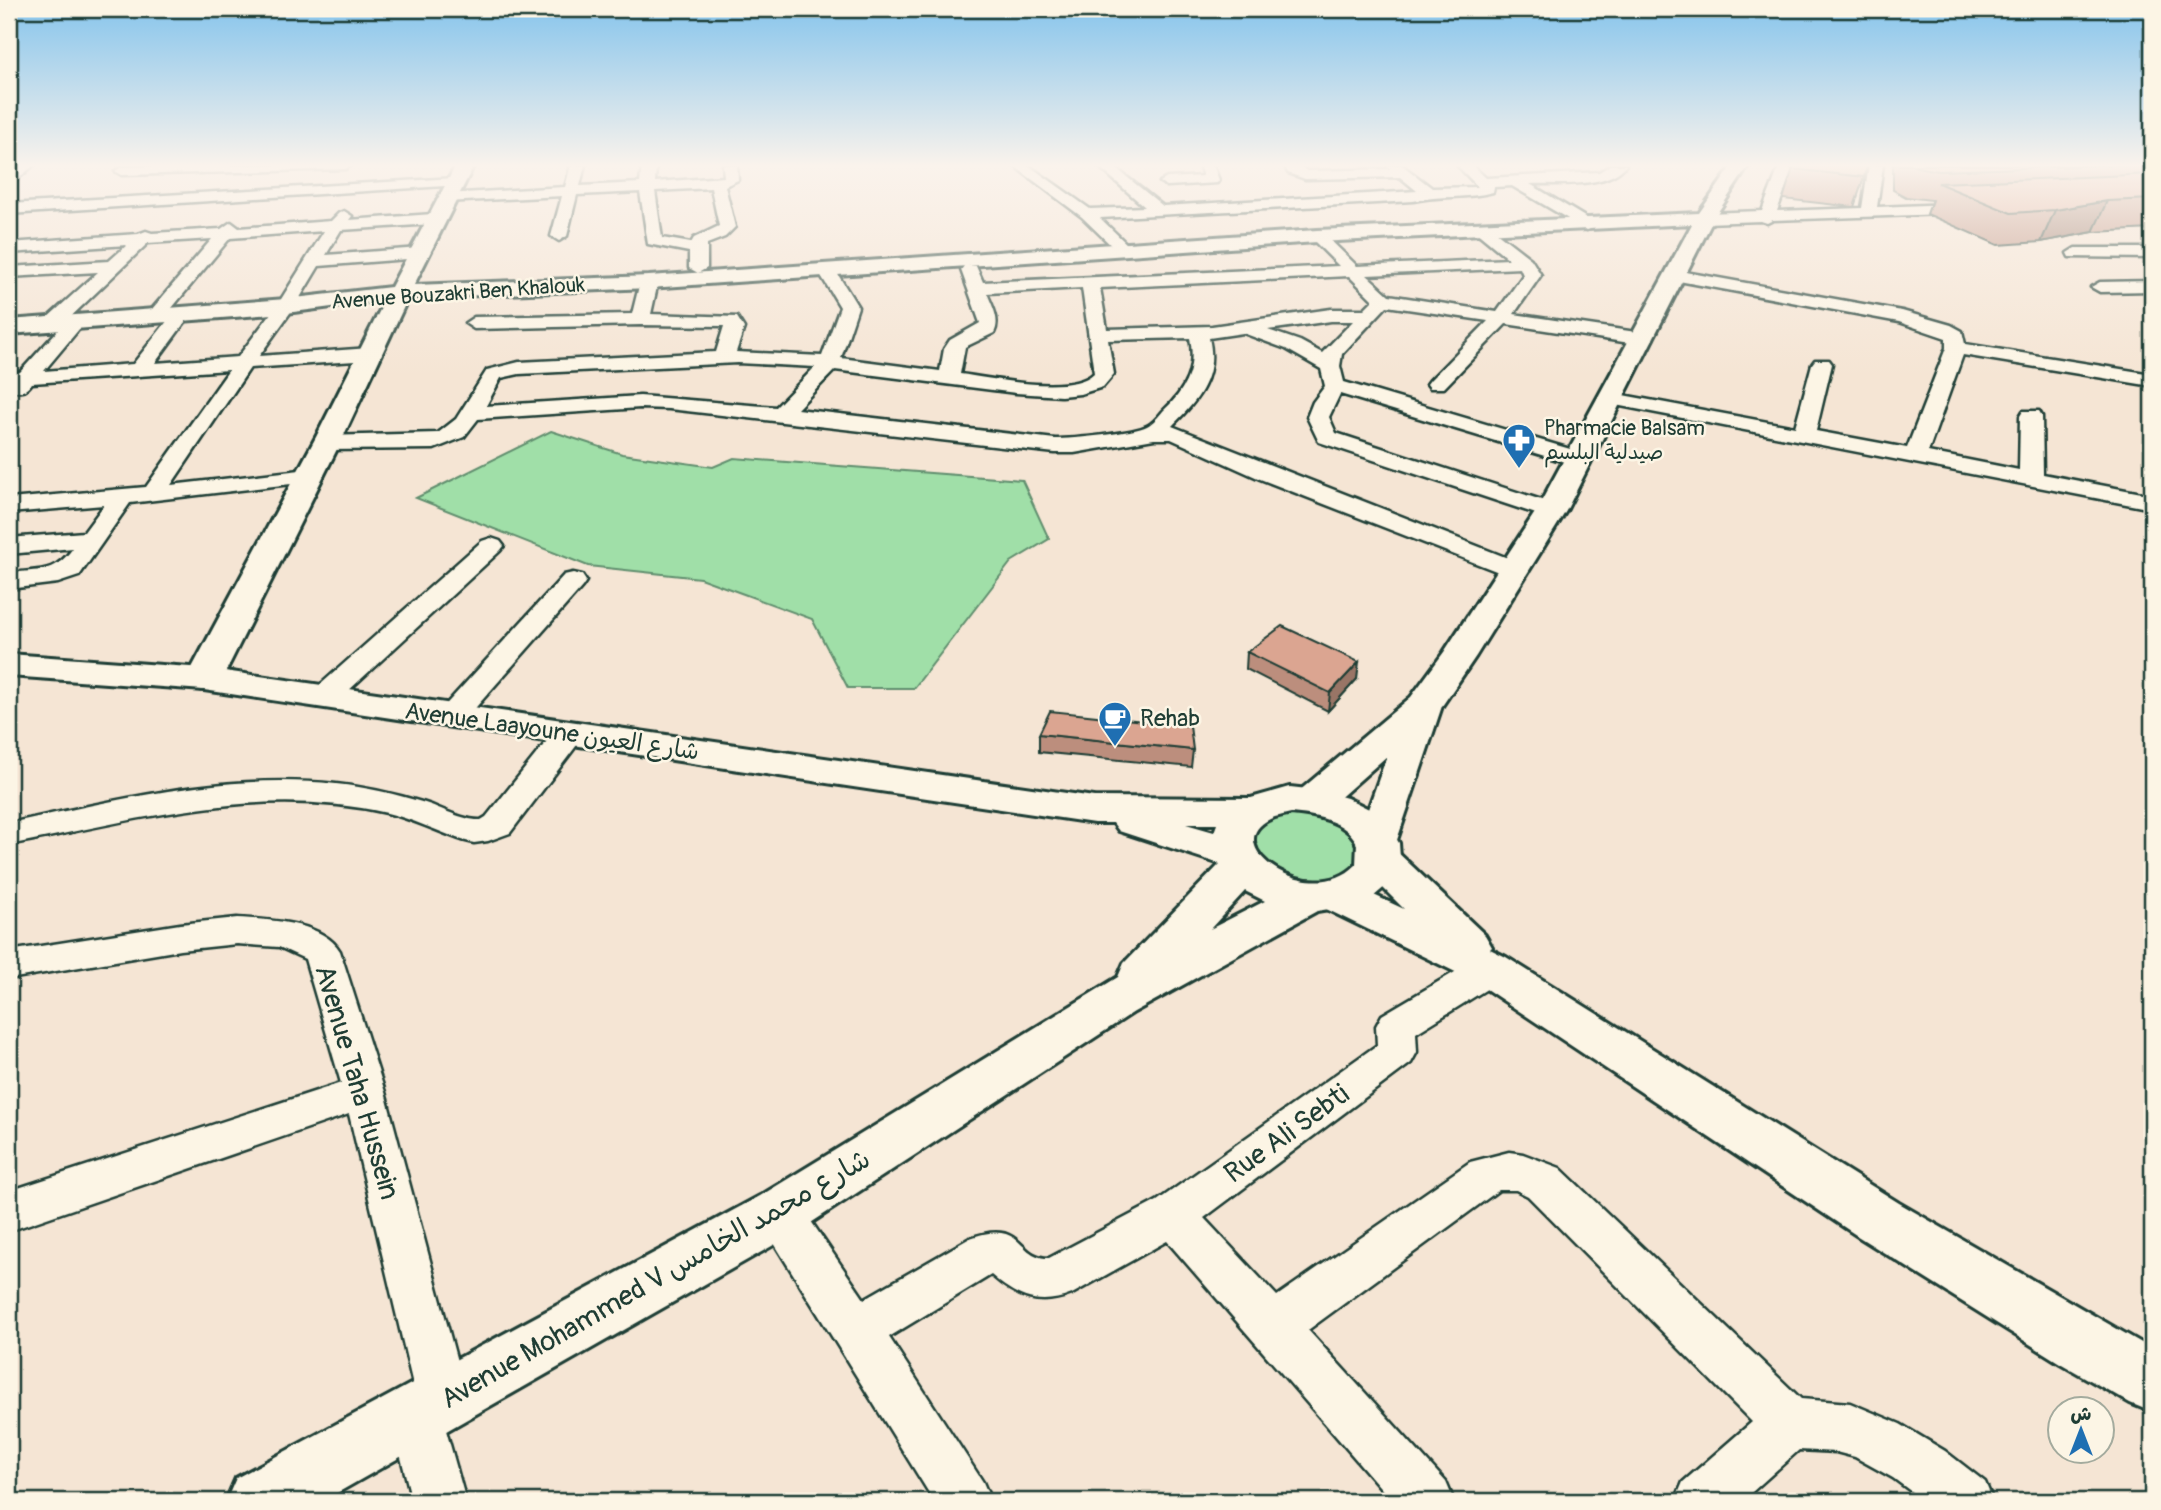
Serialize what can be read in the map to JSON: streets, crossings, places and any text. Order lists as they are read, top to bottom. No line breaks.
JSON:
{"streets":{"street":["Avenue Bouzakri Ben Khalouk","Avenue Laayoune شارع العيون","Avenue Taha Hussein","Rue Ali Sebti","Avenue Mohammed V شارع محمد الخامس"]},"crossings":[["Avenue Taha Hussein","Avenue Mohammed V شارع محمد الخامس"]],"places":{"pharmacy":["Pharmacie Balsam صيدلية البلسم"],"cafe":["Rehab"]},"north":"top"}
